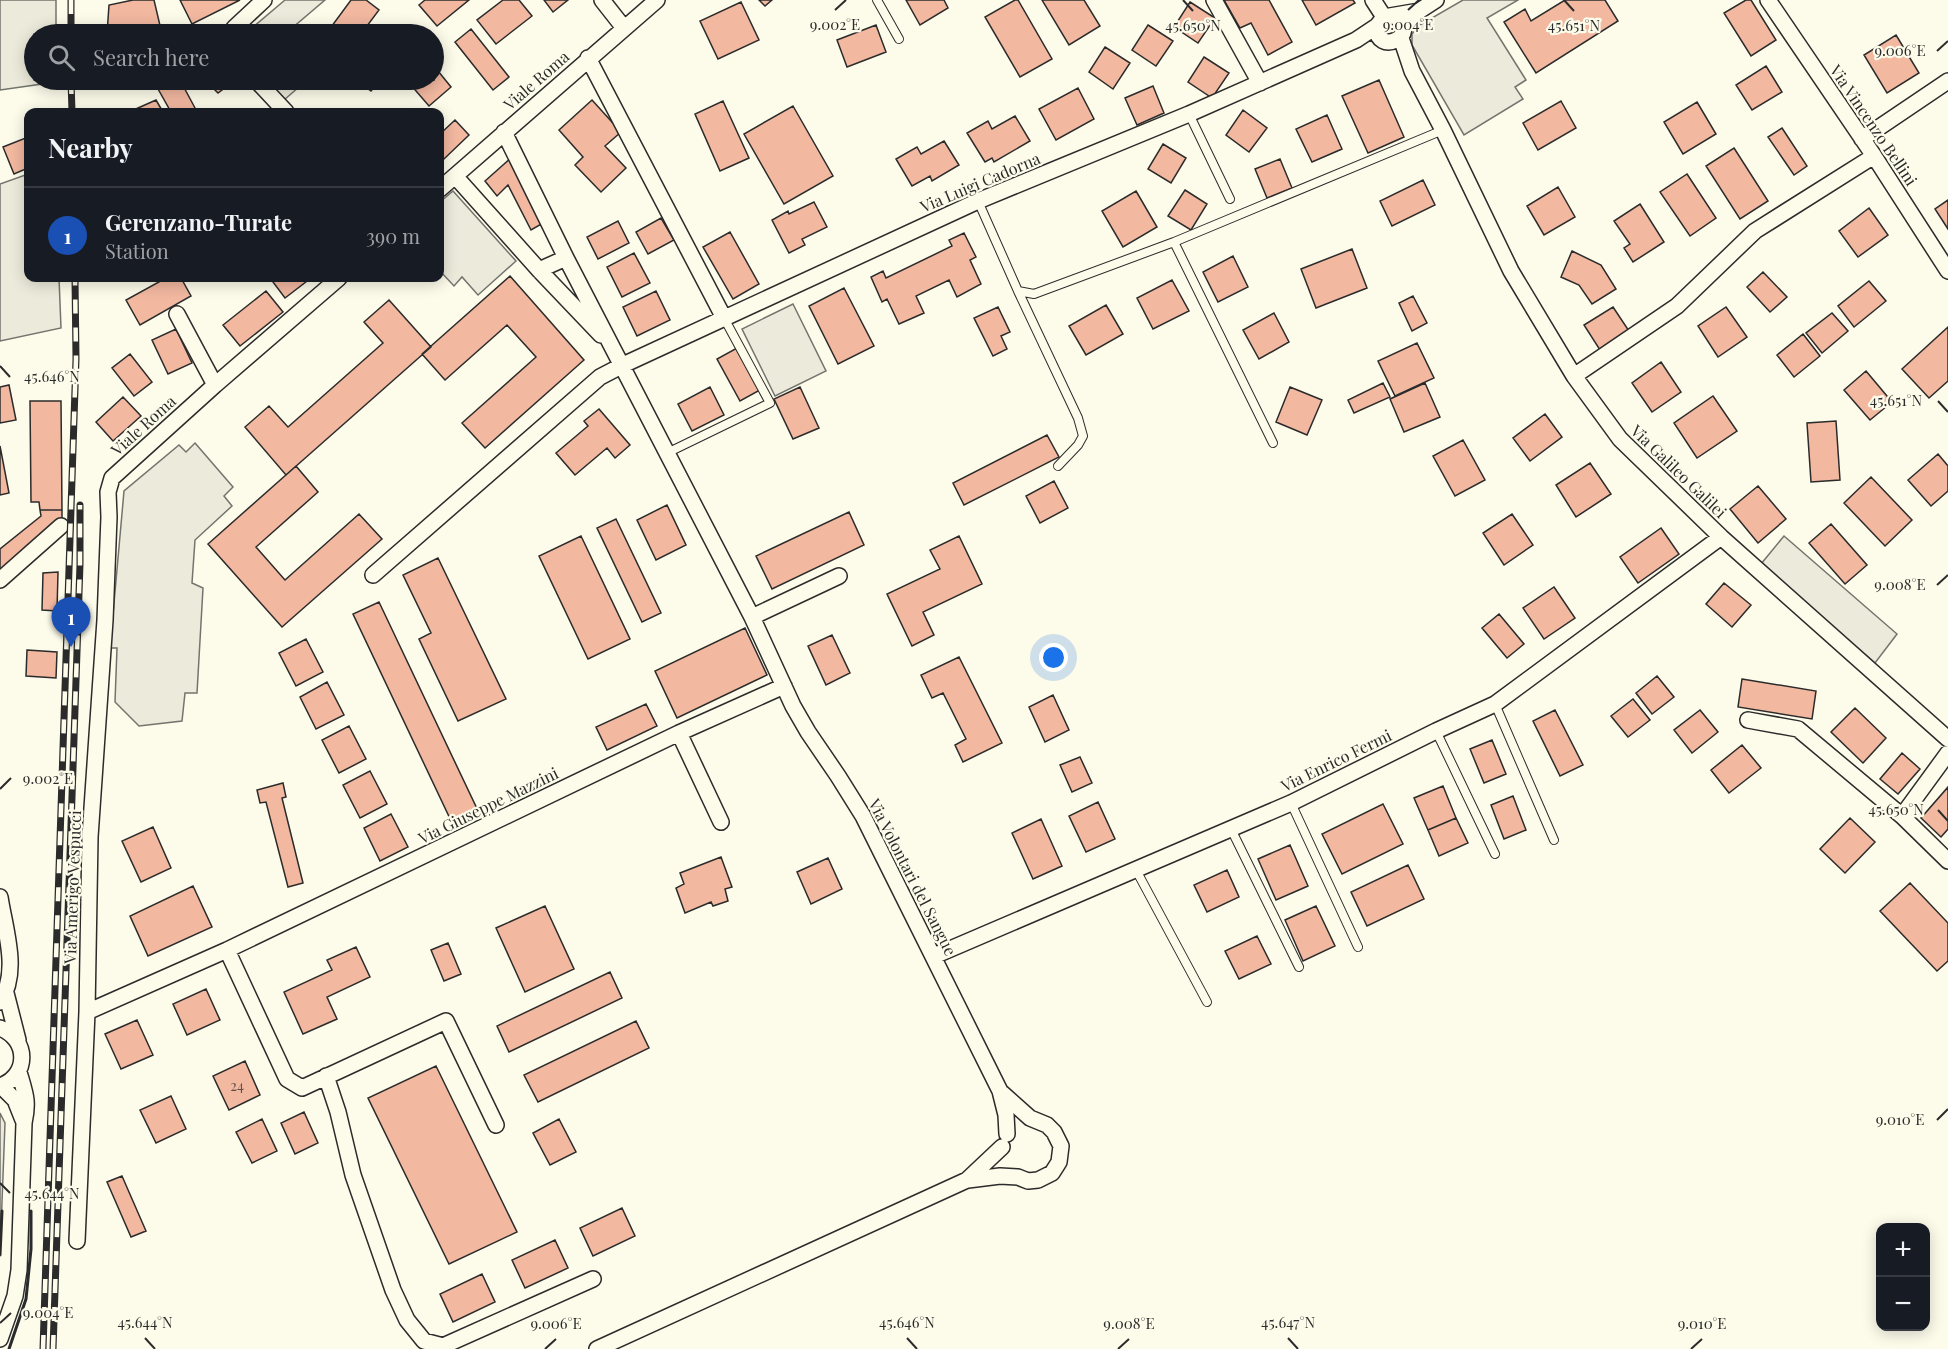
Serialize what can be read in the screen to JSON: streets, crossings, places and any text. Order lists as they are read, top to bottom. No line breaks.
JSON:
{"streets":{"street":["Viale Roma","Via Vincenzo Bellini","Via Luigi Cadorna","Via Galileo Galilei","Via Enrico Fermi","Via Giuseppe Mazzini","Via Volontari del Sangue","Via Amerigo Vespucci"]},"crossings":[["Viale Roma","Via Amerigo Vespucci"],["Via Luigi Cadorna","Via Galileo Galilei"],["Via Galileo Galilei","Via Enrico Fermi"],["Via Enrico Fermi","Via Volontari del Sangue"],["Via Giuseppe Mazzini","Via Volontari del Sangue"],["Via Giuseppe Mazzini","Via Amerigo Vespucci"]],"house_numbers":["24"],"page":{"search":"Search here","heading":"Nearby","list":[{"mark":"1","name":"Gerenzano-Turate","note":"Station","value":"390 m"}],"pins":"1","map_buttons":["+","−"]},"coordinates":["9.002°E","9.004°E","45.650°N","45.651°N","9.006°E","45.646°N","9.008°E","9.010°E","45.644°N","45.647°N"]}
